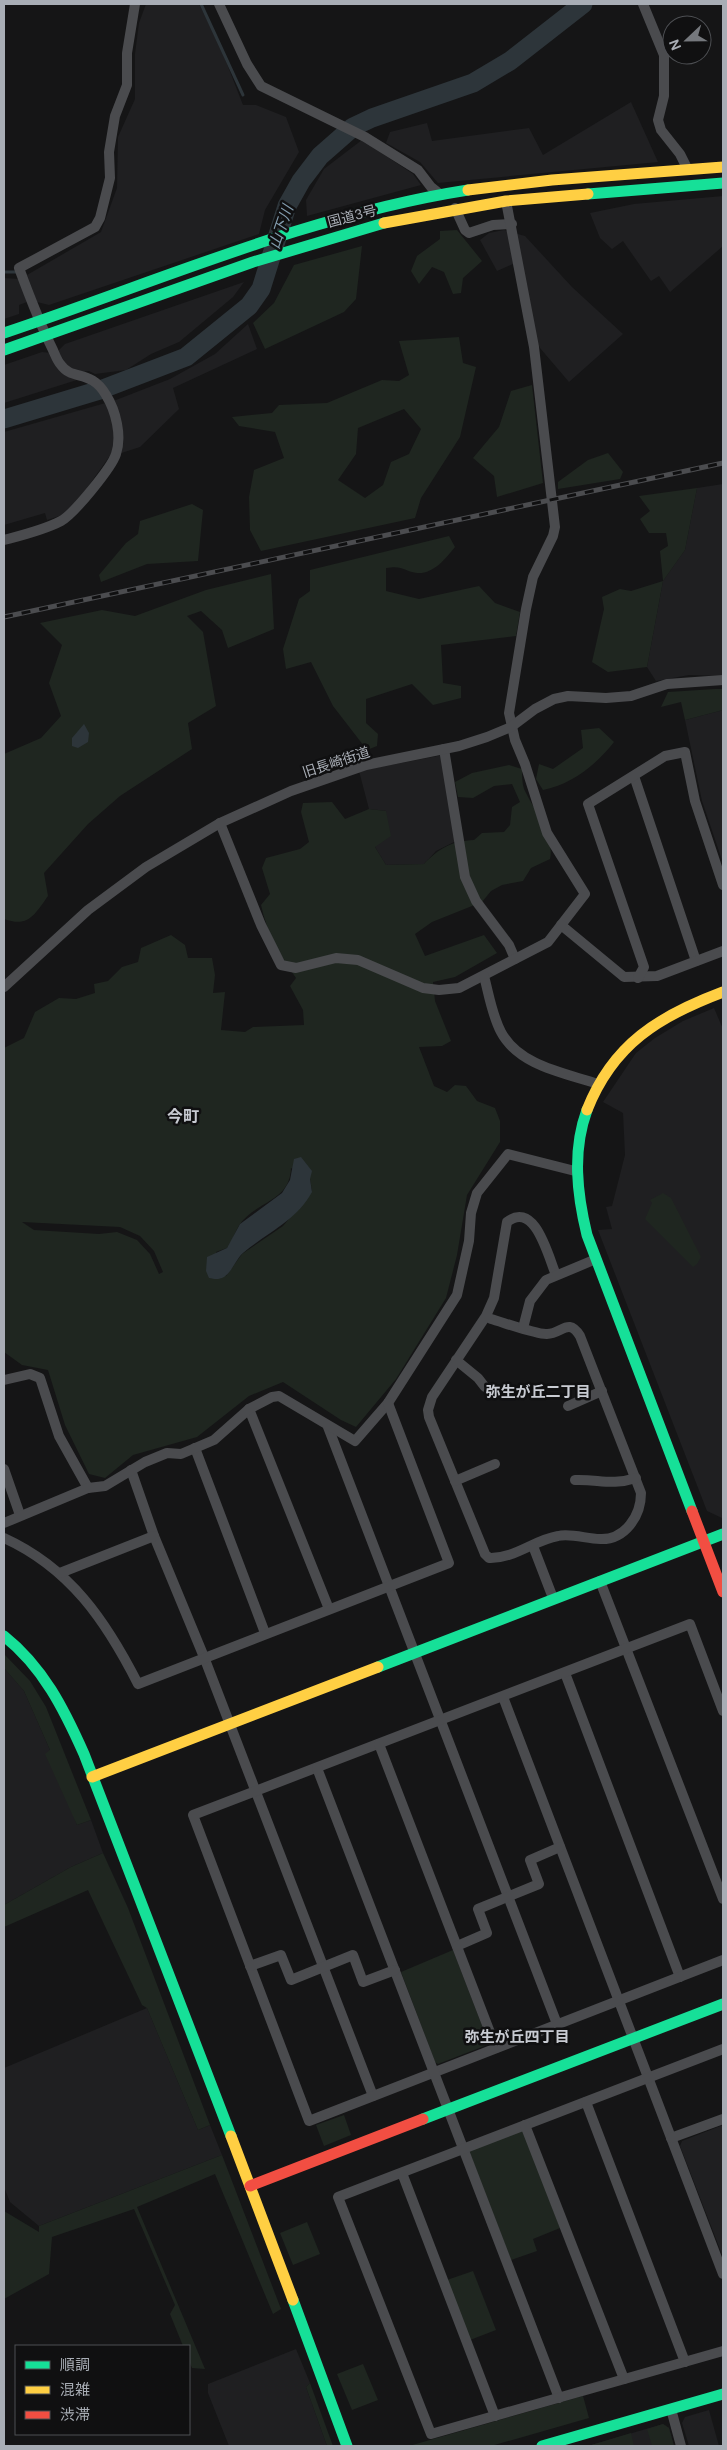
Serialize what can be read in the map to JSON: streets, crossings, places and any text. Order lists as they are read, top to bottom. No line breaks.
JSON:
{"streets":{"main road":["国道3号"],"street":["旧長崎街道"]},"districts":["今町","弥生が丘二丁目","弥生が丘四丁目"],"water":["山下川"],"legend":["順調","混雑","渋滞"],"north":"left"}
